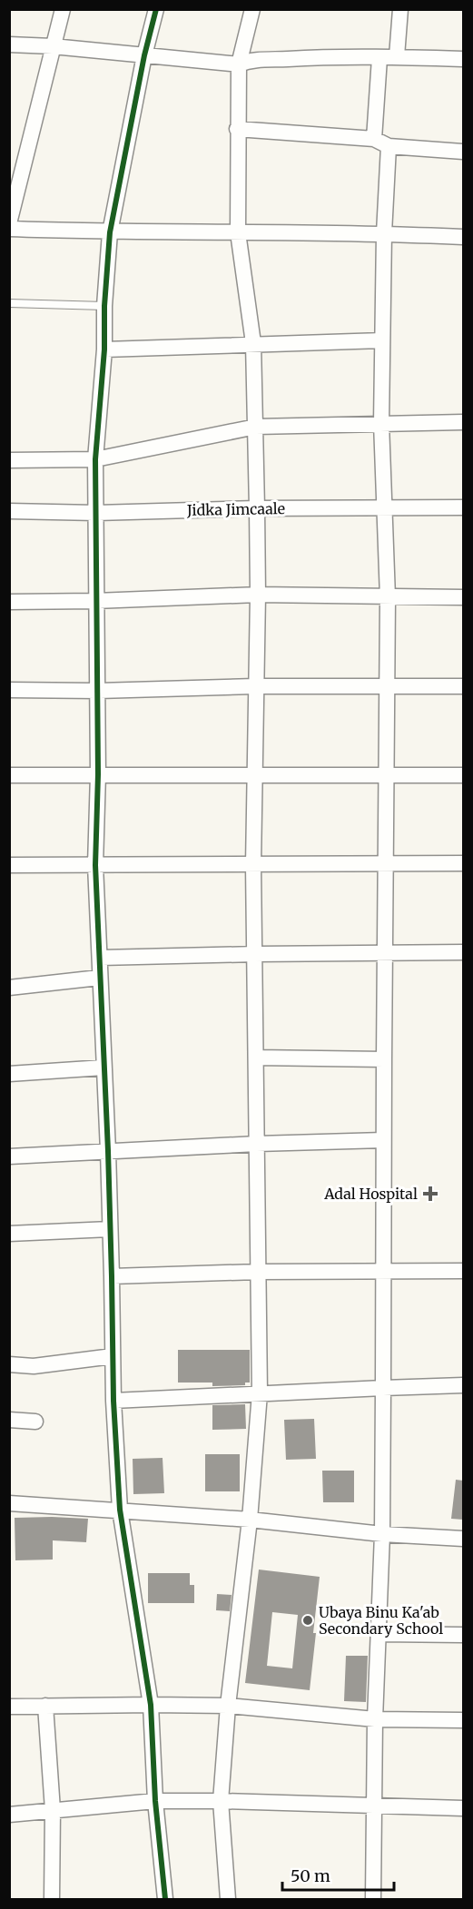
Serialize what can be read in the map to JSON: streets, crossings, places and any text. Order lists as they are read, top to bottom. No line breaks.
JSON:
{"streets":{"street":["Jidka Jimcaale"]},"places":{"health":["Adal Hospital"],"other":["Ubaya Binu Ka'ab Secondary School"]},"scale_bar":"50 m"}
